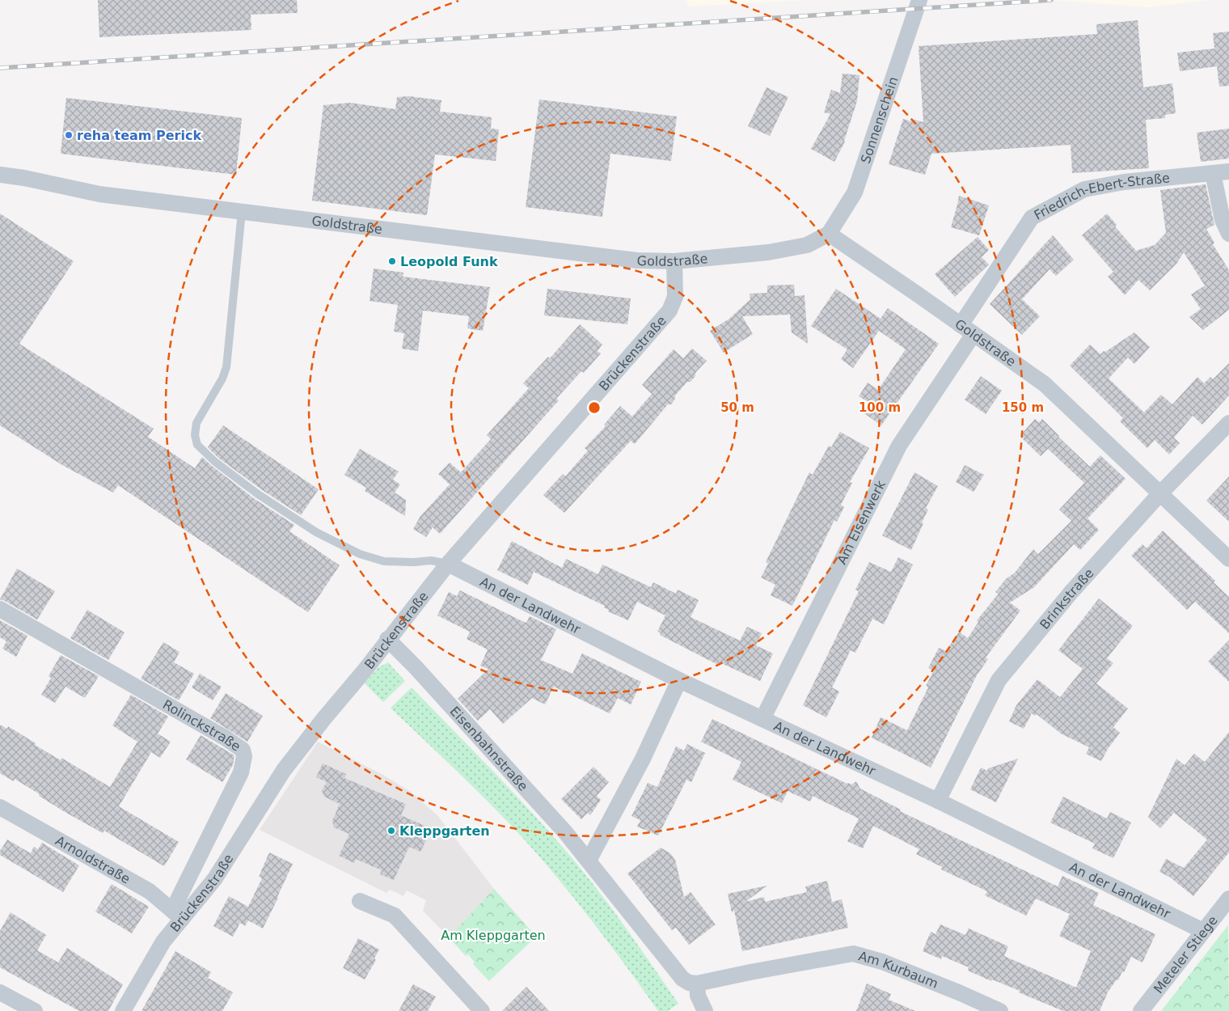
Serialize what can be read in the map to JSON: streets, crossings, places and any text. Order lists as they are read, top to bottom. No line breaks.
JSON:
{"streets":{"street":["Sonnenschein","Friedrich-Ebert-Straße","Goldstraße","Brückenstraße","Am Eisenwerk","Brinkstraße","An der Landwehr","Rolinckstraße","Eisenbahnstraße","Arnoldstraße","Meteler Stiege","Am Kurbaum"]},"crossings":[["Sonnenschein","Goldstraße"],["Friedrich-Ebert-Straße","Goldstraße"],["Friedrich-Ebert-Straße","Am Eisenwerk"],["Goldstraße","Brückenstraße"],["Goldstraße","Am Eisenwerk"],["Goldstraße","Brinkstraße"],["Brückenstraße","An der Landwehr"],["Brückenstraße","Rolinckstraße"],["Brückenstraße","Eisenbahnstraße"],["Brückenstraße","Arnoldstraße"],["Am Eisenwerk","An der Landwehr"],["Brinkstraße","An der Landwehr"],["An der Landwehr","Meteler Stiege"],["Rolinckstraße","Arnoldstraße"],["Eisenbahnstraße","Am Kurbaum"]],"parks":["Am Kleppgarten"],"places":["reha team Perick","Leopold Funk","Kleppgarten"],"rings":["50 m","100 m","150 m"]}
